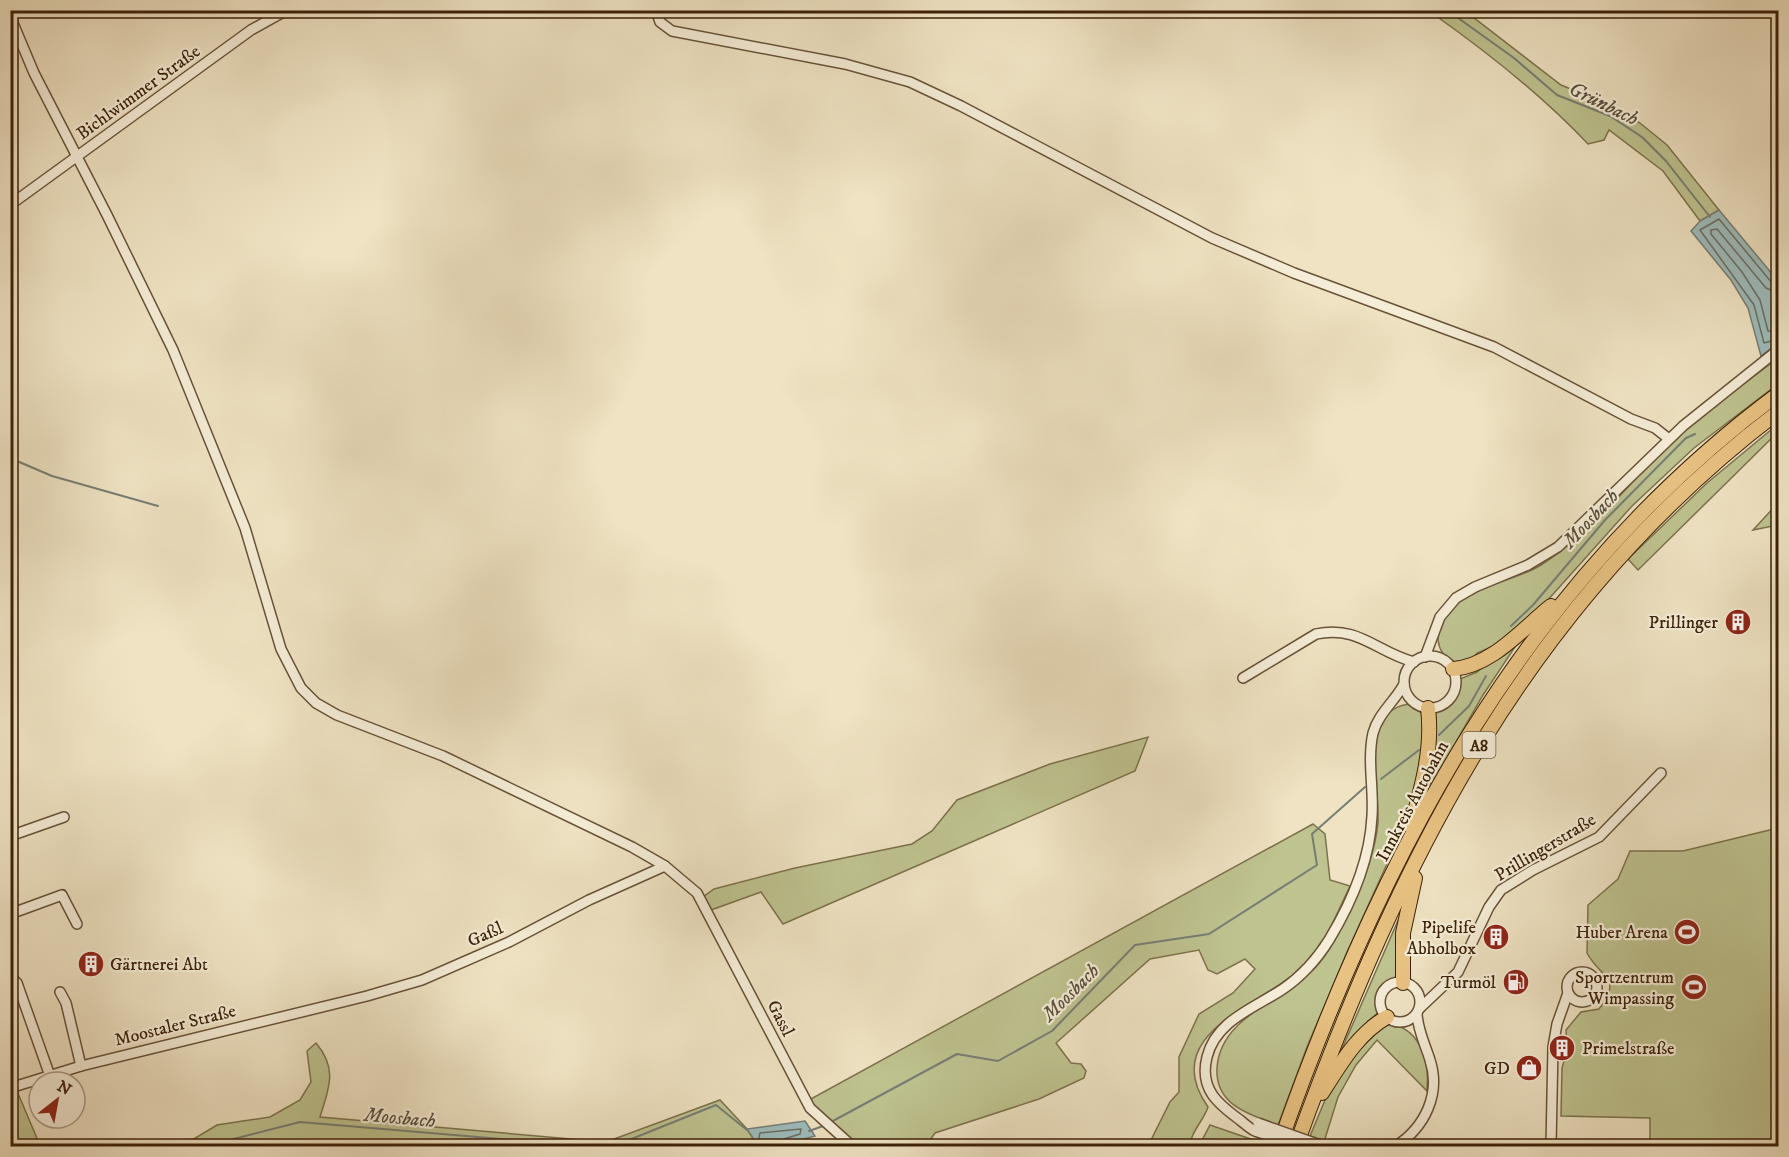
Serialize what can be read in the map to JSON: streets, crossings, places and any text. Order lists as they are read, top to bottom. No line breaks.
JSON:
{"streets":{"highway":["A8","Innkreis Autobahn"],"street":["Bichlwimmer Straße","Prillingerstraße","Gaßl","Gassl","Moostaler Straße"]},"crossings":[["Gaßl","Gassl"],["Gaßl","Moostaler Straße"]],"water":["Grünbach","Moosbach"],"places":{"building":["Prillinger","Pipelife Abholbox","Gärtnerei Abt","Primelstraße"],"sports":["Huber Arena","Sportzentrum Wimpassing"],"fuel station":["Turmöl"],"shop":["GD"]},"north":"top right"}
